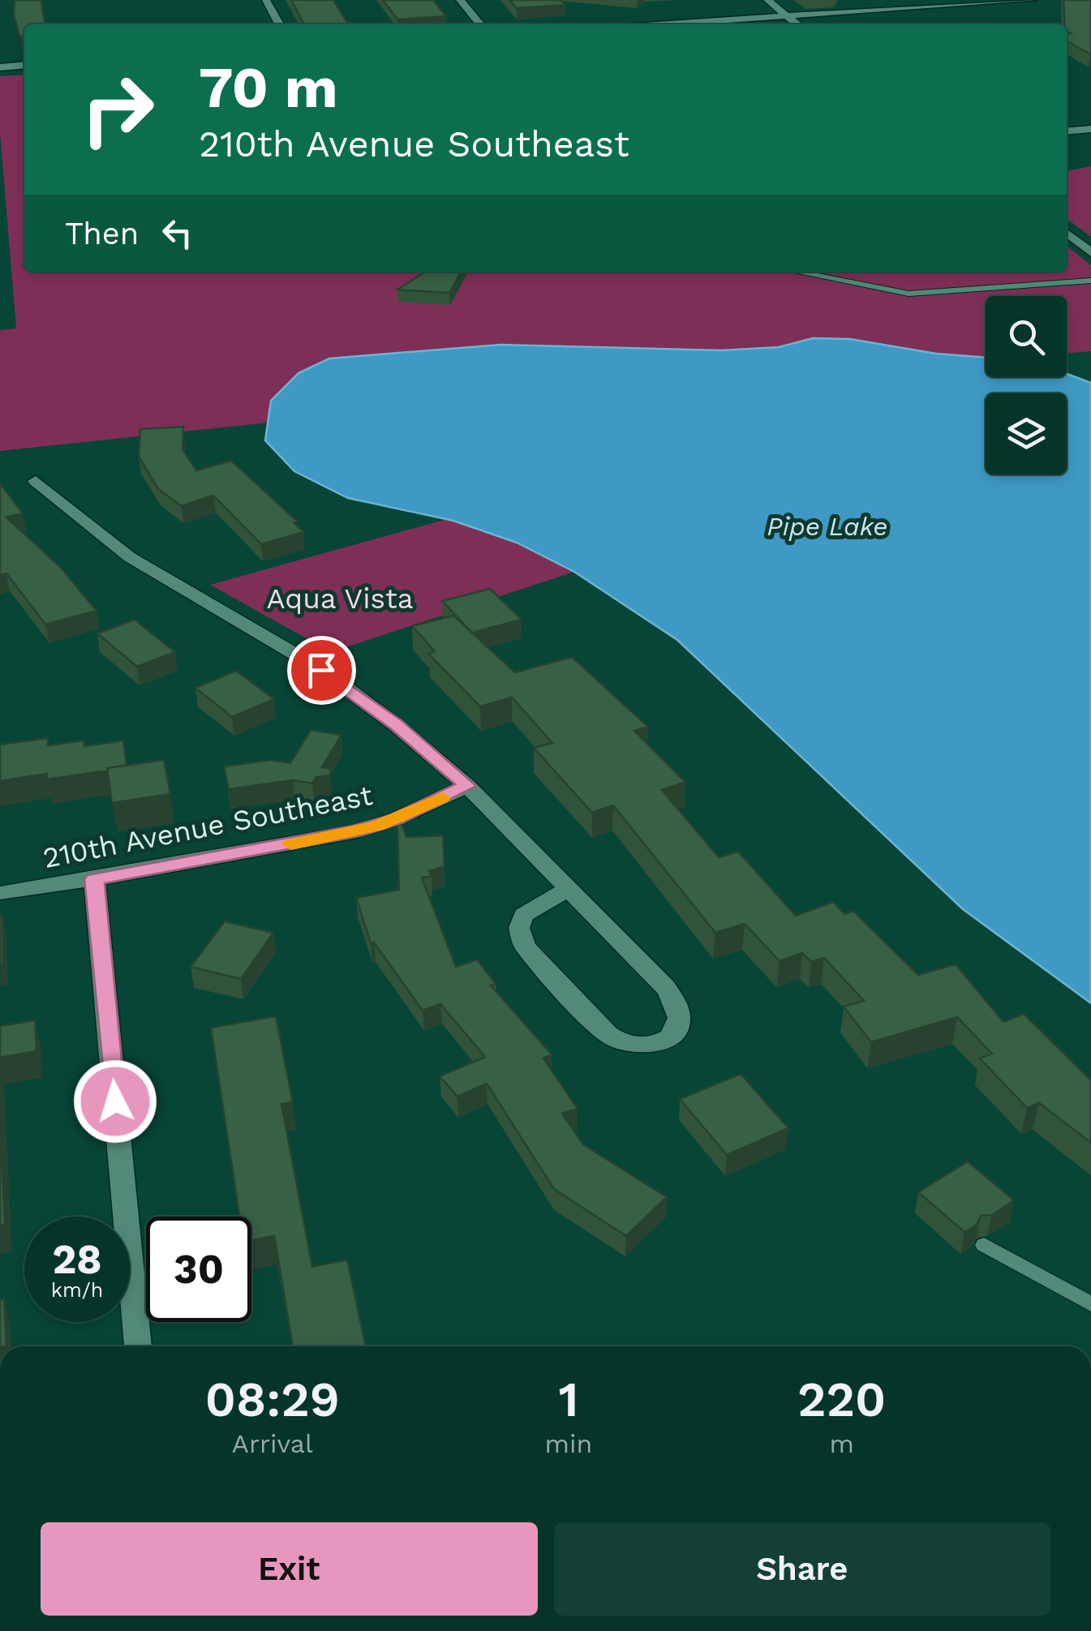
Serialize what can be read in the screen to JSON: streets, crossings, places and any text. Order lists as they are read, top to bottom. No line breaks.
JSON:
{"streets":{"street":["210th Avenue Southeast"]},"water":["Pipe Lake"],"parks":["Aqua Vista"],"page":{"turn":["70 m","210th Avenue Southeast"],"then":"Then","speed":"28 km/h","limit":"30","eta":["08:29","Arrival","1","min","220","m"],"buttons":["Exit","Share"]}}
